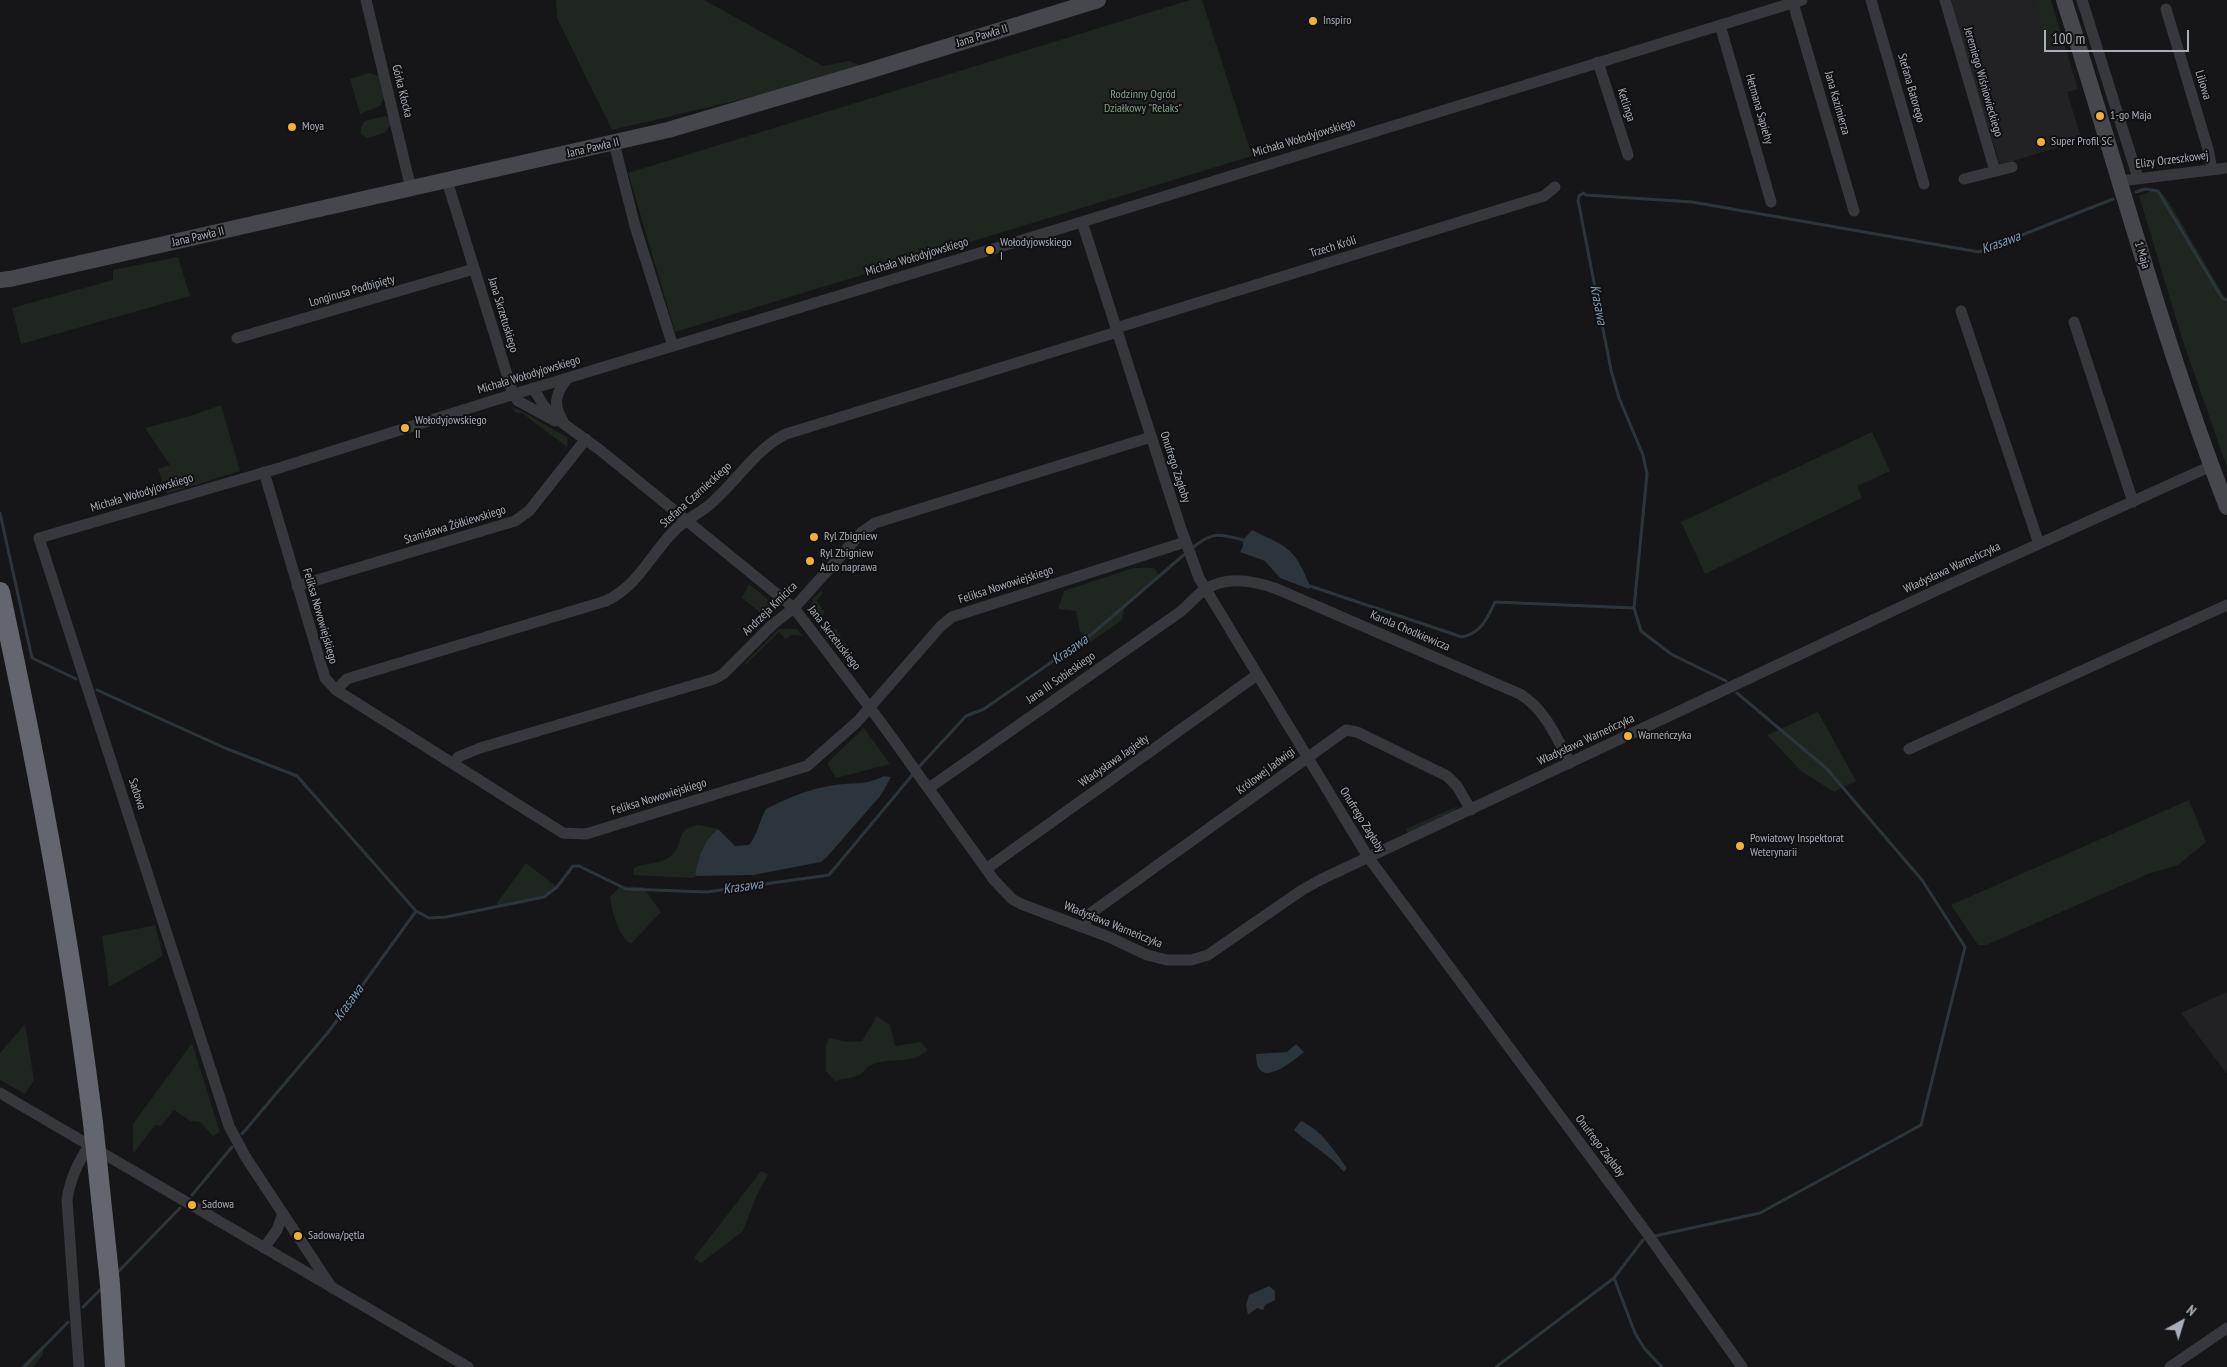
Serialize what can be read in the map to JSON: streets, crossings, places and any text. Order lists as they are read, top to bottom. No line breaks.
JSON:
{"streets":{"main road":["Jana Pawła II","1 Maja"],"street":["Jeremiego Wiśniowieckiego","Liliowa","Stefana Batorego","Górka Kłocka","Jana Kazimierza","Ketlinga","Hetmana Sapiehy","Michała Wołodyjowskiego","Elizy Orzeszkowej","Trzech Króli","Longinusa Podbipięty","Jana Skrzetuskiego","Onufrego Zagłoby","Stefana Czarnieckiego","Stanisława Żółkiewskiego","Władysława Warneńczyka","Feliksa Nowowiejskiego","Andrzeja Kmicica","Karola Chodkiewicza","Jana III Sobieskiego","Władysława Jagiełły","Królowej Jadwigi","Sadowa"]},"crossings":[["Jana Pawła II","Górka Kłocka"],["Jana Pawła II","Jana Skrzetuskiego"],["Liliowa","Elizy Orzeszkowej"],["Jana Kazimierza","Michała Wołodyjowskiego"],["Ketlinga","Michała Wołodyjowskiego"],["Hetmana Sapiehy","Michała Wołodyjowskiego"],["Michała Wołodyjowskiego","Jana Skrzetuskiego"],["Michała Wołodyjowskiego","Onufrego Zagłoby"],["Michała Wołodyjowskiego","Feliksa Nowowiejskiego"],["Michała Wołodyjowskiego","Sadowa"],["Elizy Orzeszkowej","1 Maja"],["Trzech Króli","Onufrego Zagłoby"],["Trzech Króli","Stefana Czarnieckiego"],["1 Maja","Władysława Warneńczyka"],["Longinusa Podbipięty","Jana Skrzetuskiego"],["Jana Skrzetuskiego","Stefana Czarnieckiego"],["Jana Skrzetuskiego","Stanisława Żółkiewskiego"],["Jana Skrzetuskiego","Władysława Warneńczyka"],["Jana Skrzetuskiego","Feliksa Nowowiejskiego"],["Jana Skrzetuskiego","Andrzeja Kmicica"],["Jana Skrzetuskiego","Jana III Sobieskiego"],["Jana Skrzetuskiego","Władysława Jagiełły"],["Onufrego Zagłoby","Stefana Czarnieckiego"],["Onufrego Zagłoby","Władysława Warneńczyka"],["Onufrego Zagłoby","Feliksa Nowowiejskiego"],["Onufrego Zagłoby","Andrzeja Kmicica"],["Onufrego Zagłoby","Karola Chodkiewicza"],["Onufrego Zagłoby","Jana III Sobieskiego"],["Onufrego Zagłoby","Władysława Jagiełły"],["Onufrego Zagłoby","Królowej Jadwigi"],["Stefana Czarnieckiego","Feliksa Nowowiejskiego"],["Stanisława Żółkiewskiego","Feliksa Nowowiejskiego"],["Władysława Warneńczyka","Karola Chodkiewicza"],["Władysława Warneńczyka","Władysława Jagiełły"],["Władysława Warneńczyka","Królowej Jadwigi"],["Feliksa Nowowiejskiego","Andrzeja Kmicica"],["Karola Chodkiewicza","Jana III Sobieskiego"]],"water":["Krasawa"],"parks":["Rodzinny Ogród Działkowy \"Relaks\""],"places":["Inspiro","1-go Maja","Moya","Super Profil SC","Wołodyjowskiego I","Wołodyjowskiego II","Ryl Zbigniew","Ryl Zbigniew Auto naprawa","Warneńczyka","Powiatowy Inspektorat Weterynarii","Sadowa","Sadowa/pętla"],"scale_bar":"100 m","north":"top right"}
